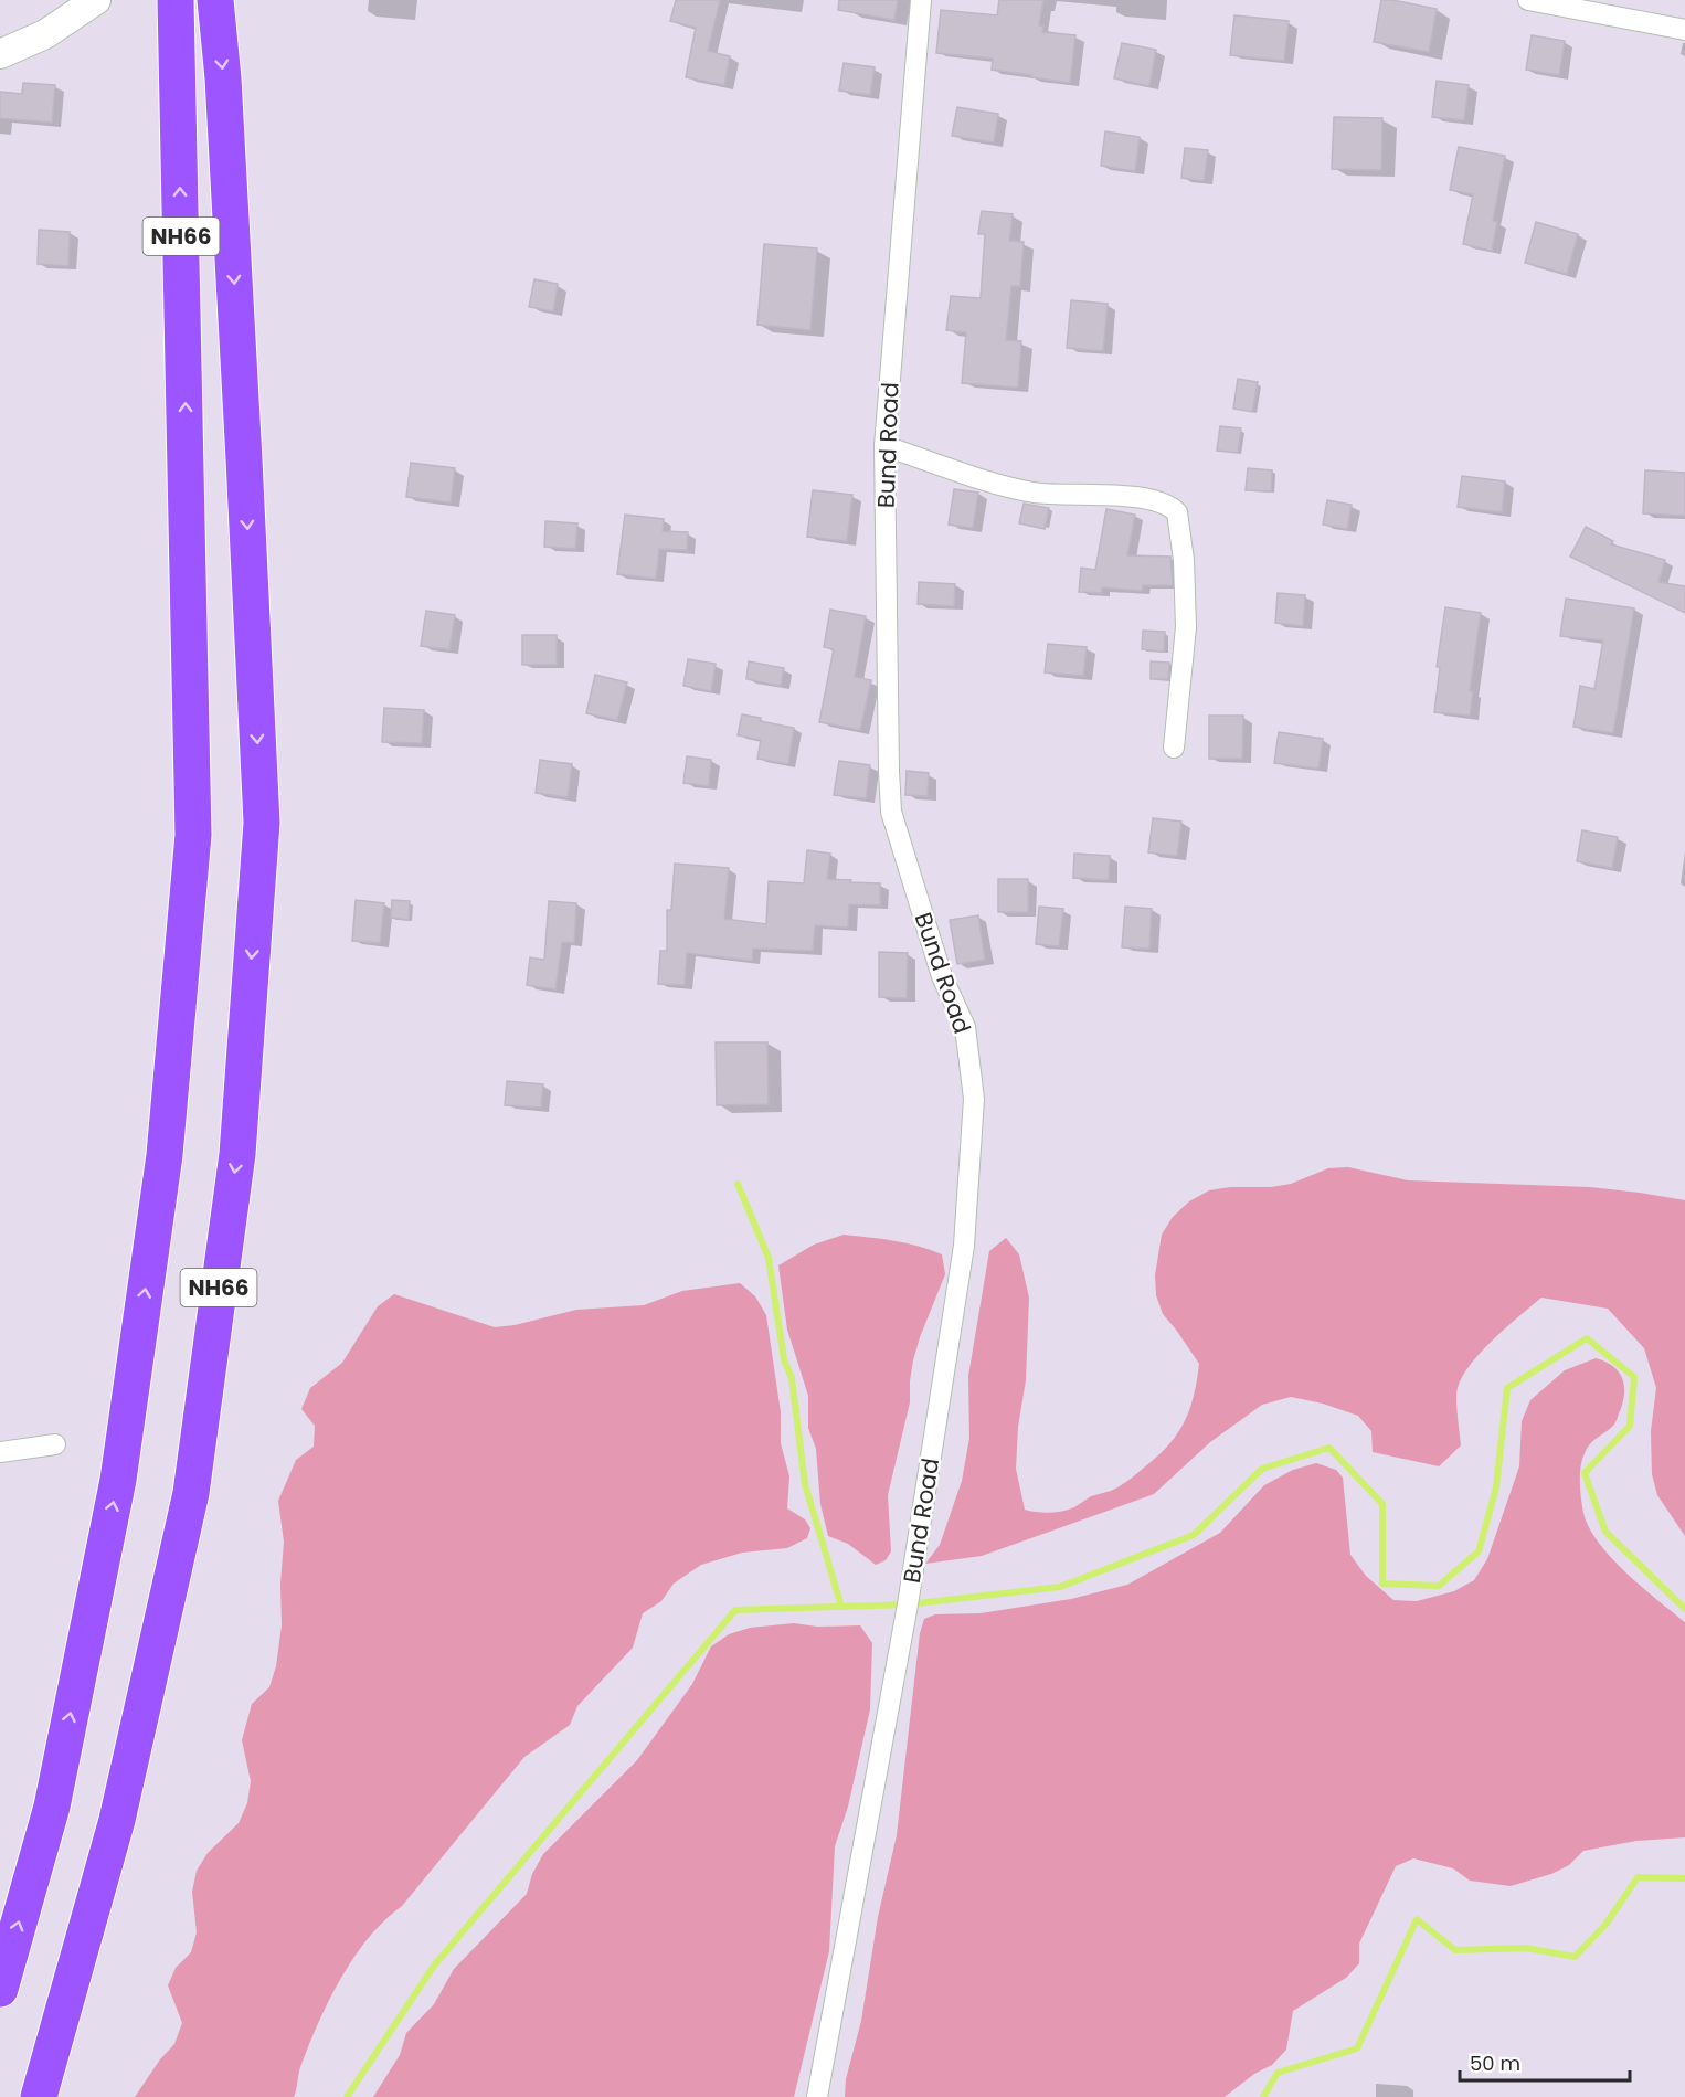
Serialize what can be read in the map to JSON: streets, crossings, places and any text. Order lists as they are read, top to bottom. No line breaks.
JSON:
{"streets":{"highway":["NH66"],"street":["Bund Road"]},"scale_bar":"50 m"}
